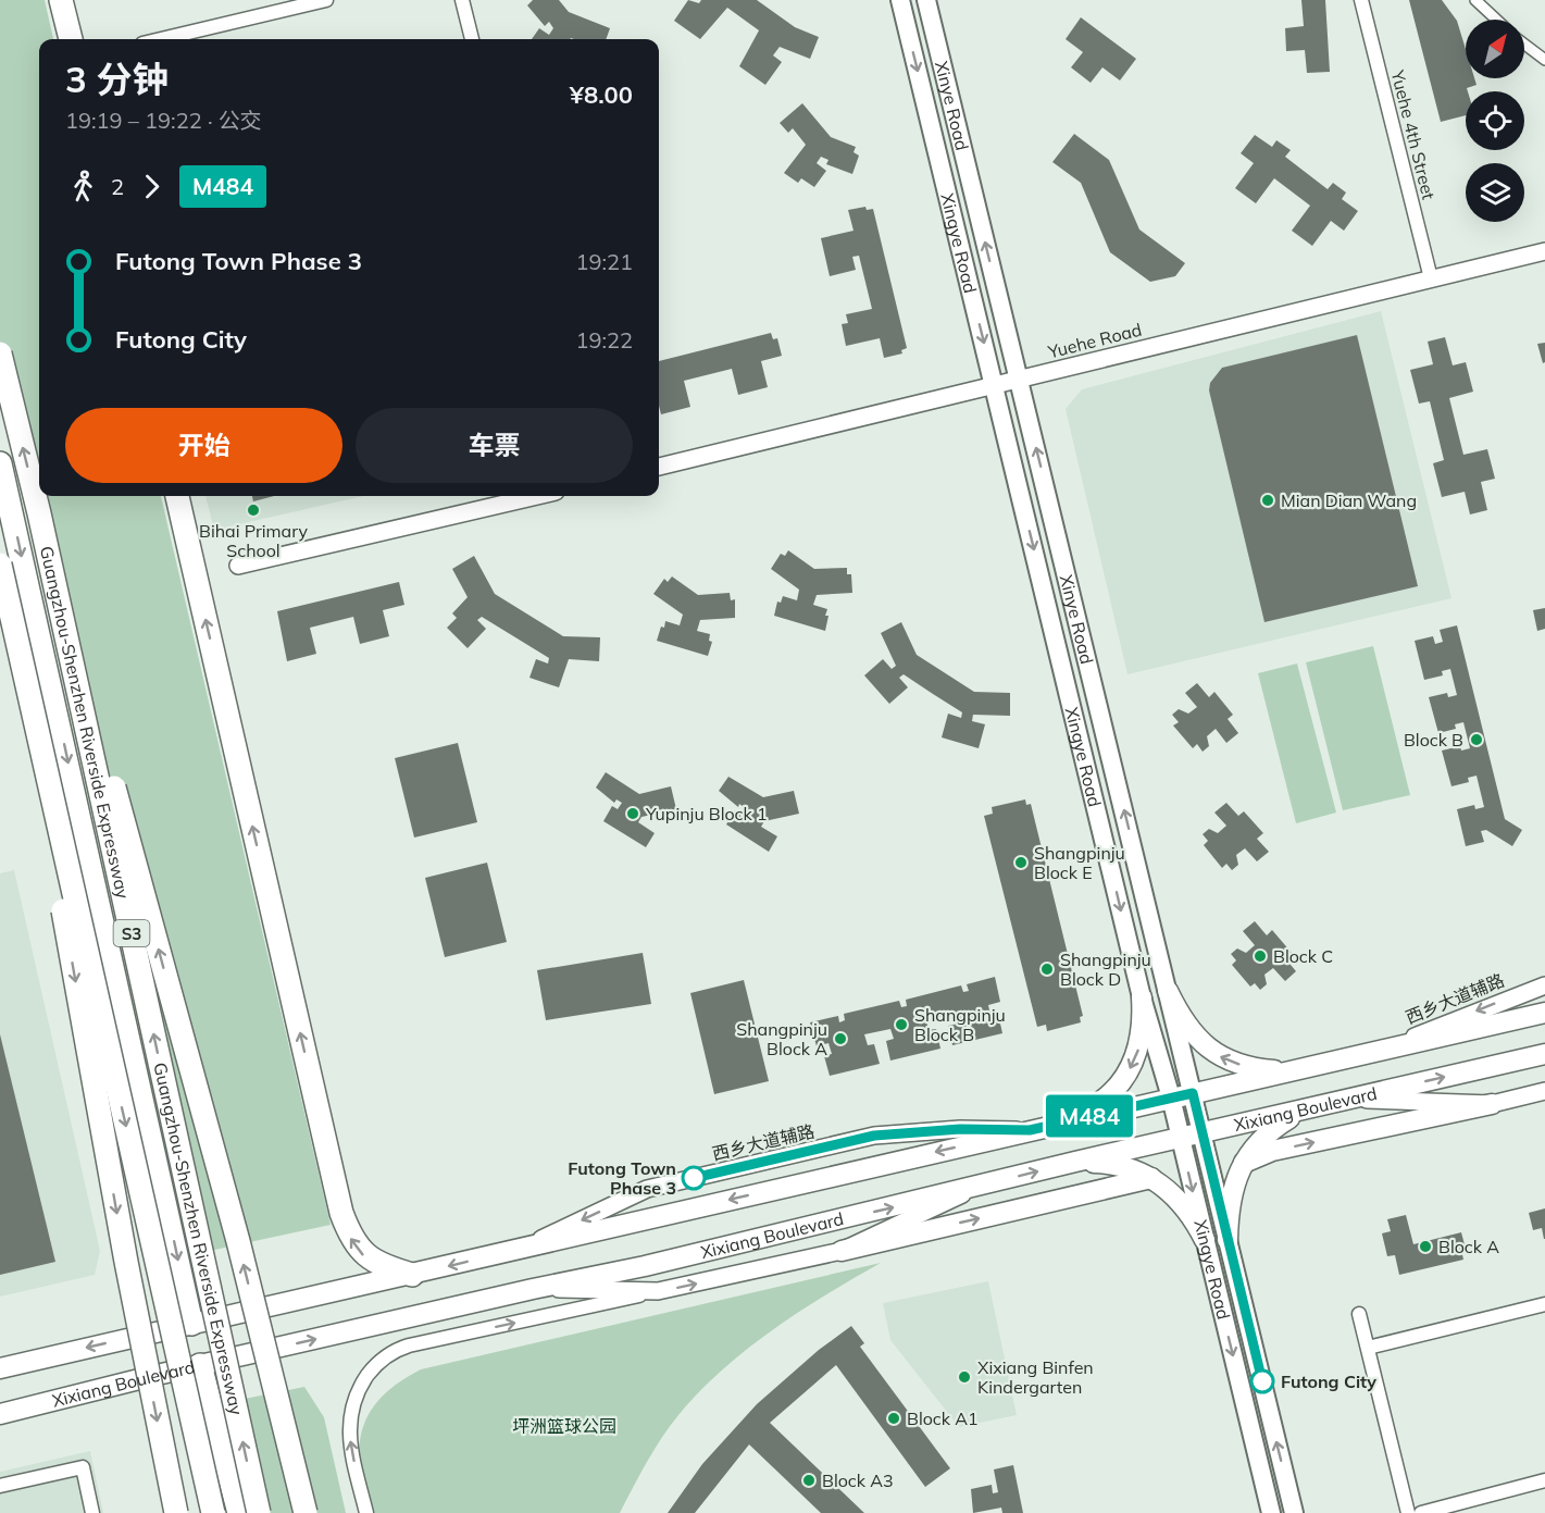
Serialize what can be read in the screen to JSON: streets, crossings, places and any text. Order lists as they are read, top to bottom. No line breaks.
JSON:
{"streets":{"highway":["Guangzhou-Shenzhen Riverside Expressway","S3"],"main road":["Xinye Road","Xingye Road","Xixiang Boulevard"],"street":["Yuehe 4th Street","Yuehe Road","西乡大道辅路"]},"crossings":[["Xinye Road","Xingye Road"],["Xinye Road","Yuehe Road"],["Xinye Road","Xixiang Boulevard"],["Yuehe 4th Street","Yuehe Road"],["Xingye Road","Yuehe Road"],["Xingye Road","Xixiang Boulevard"]],"one_way":["Xinye Road"],"parks":["坪洲篮球公园"],"places":["Mian Dian Wang","Bihai Primary School","Block B","Yupinju Block 1","Shangpinju Block E","Block C","Shangpinju Block D","Shangpinju Block B","Shangpinju Block A","Futong Town Phase 3","Block A","Xixiang Binfen Kindergarten","Futong City","Block A1","Block A3"],"lines":["bus line M484"],"north":"top right","page":{"on_map":"M484","heading":["3 分钟","19:19 – 19:22 · 公交","¥8.00"],"legs":["2","M484"],"list":[{"name":"Futong Town Phase 3","value":"19:21"},{"name":"Futong City","value":"19:22"}],"buttons":["开始","车票"]}}
